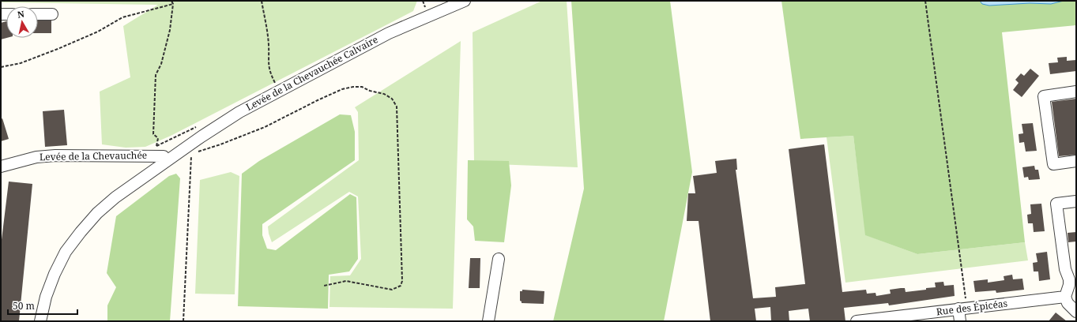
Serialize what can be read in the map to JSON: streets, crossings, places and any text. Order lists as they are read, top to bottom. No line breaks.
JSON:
{"streets":{"street":["Levée de la Chevauchée Calvaire","Levée de la Chevauchée","Rue des Épicéas"]},"crossings":[["Levée de la Chevauchée Calvaire","Levée de la Chevauchée"]],"scale_bar":"50 m","north":"top"}
